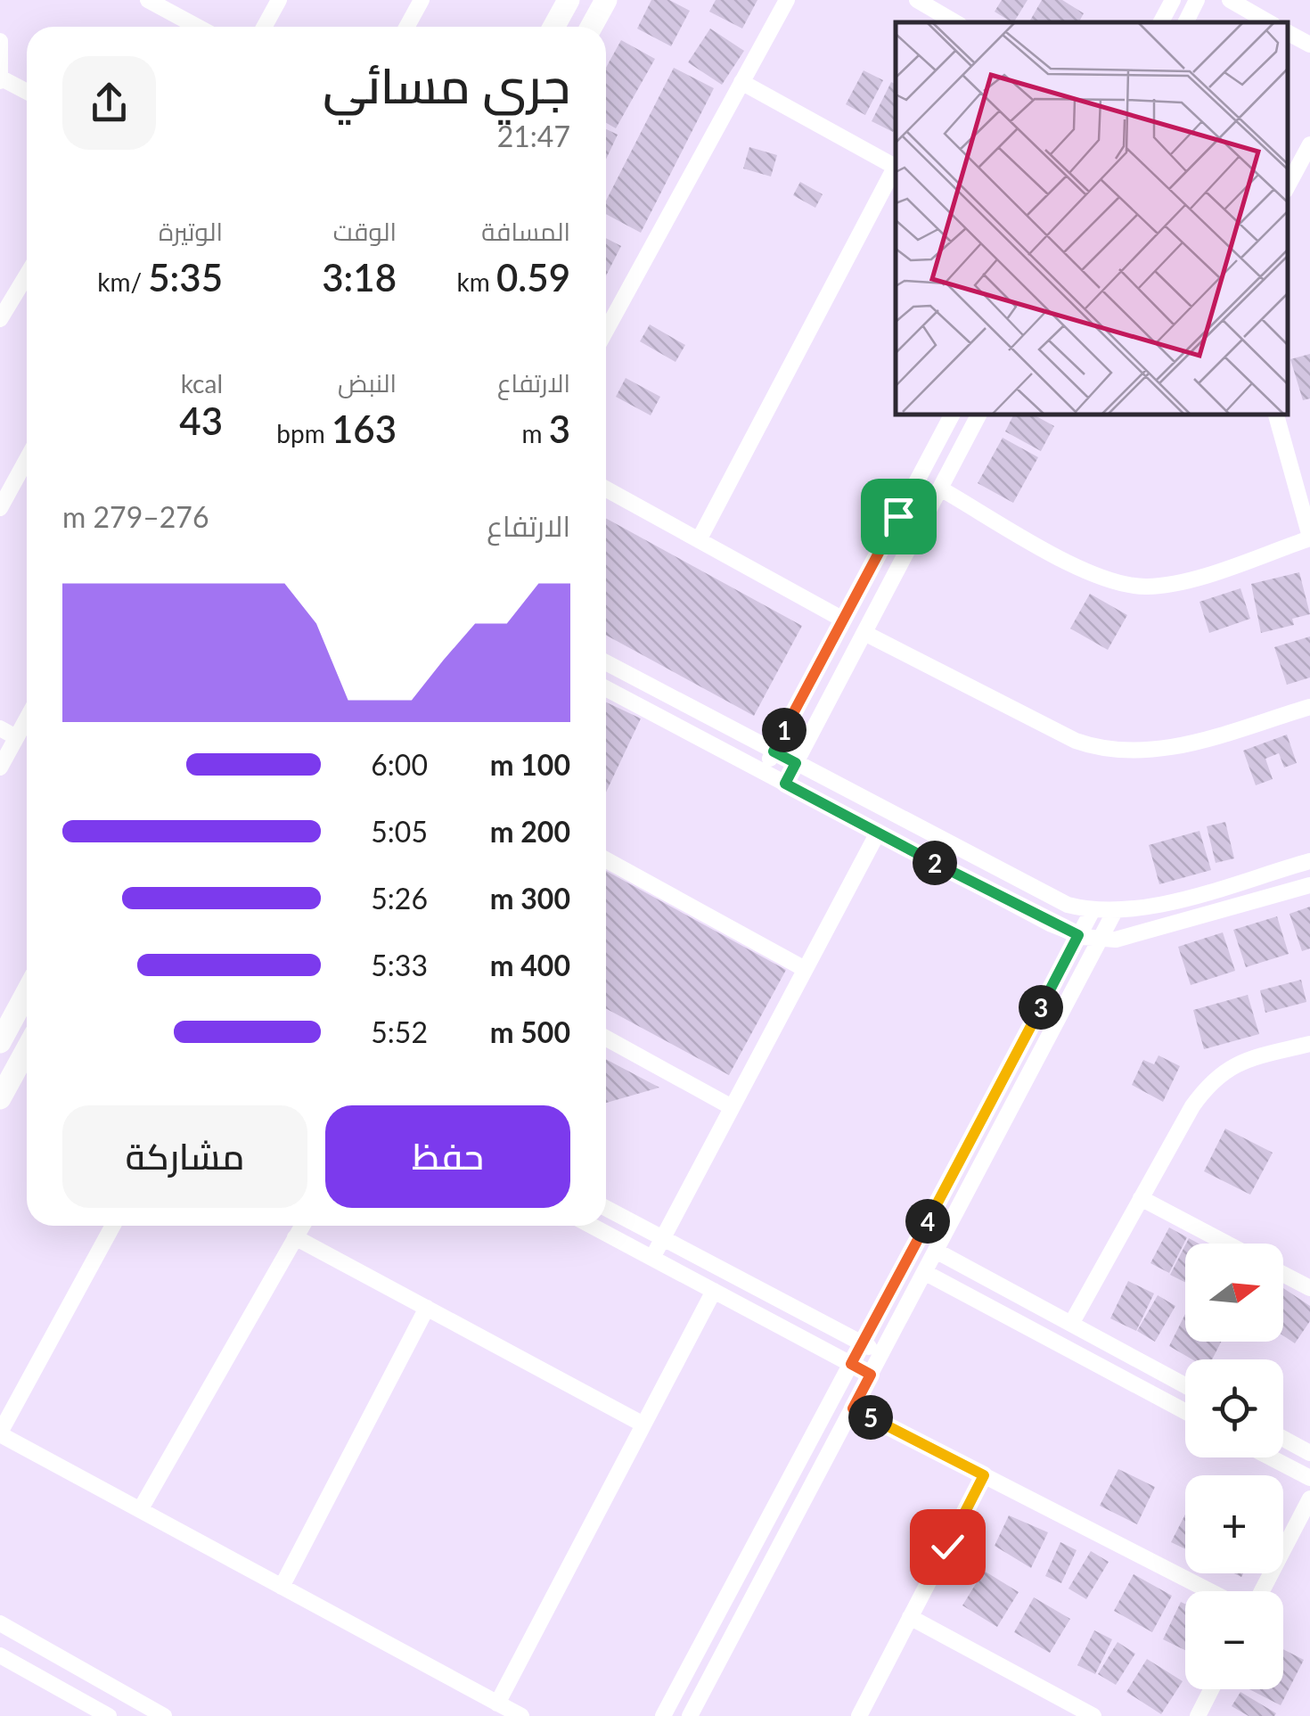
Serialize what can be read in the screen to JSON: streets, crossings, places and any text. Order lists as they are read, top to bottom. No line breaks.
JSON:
{"north":"right","page":{"heading":["جري مسائي","21:47"],"stats":[["المسافة","0.59 km"],["الوقت","3:18"],["الوتيرة","5:35 /km"],["الارتفاع","3 m"],["النبض","163 bpm"],["kcal","43"]],"chart":["الارتفاع","276–279 m"],"pins":["1","2","3","4","5"],"list":[{"name":"100 m","note":"6:00"},{"name":"200 m","note":"5:05"},{"name":"300 m","note":"5:26"},{"name":"400 m","note":"5:33"},{"name":"500 m","note":"5:52"}],"buttons":["حفظ","مشاركة"],"map_buttons":["+","−"]}}
